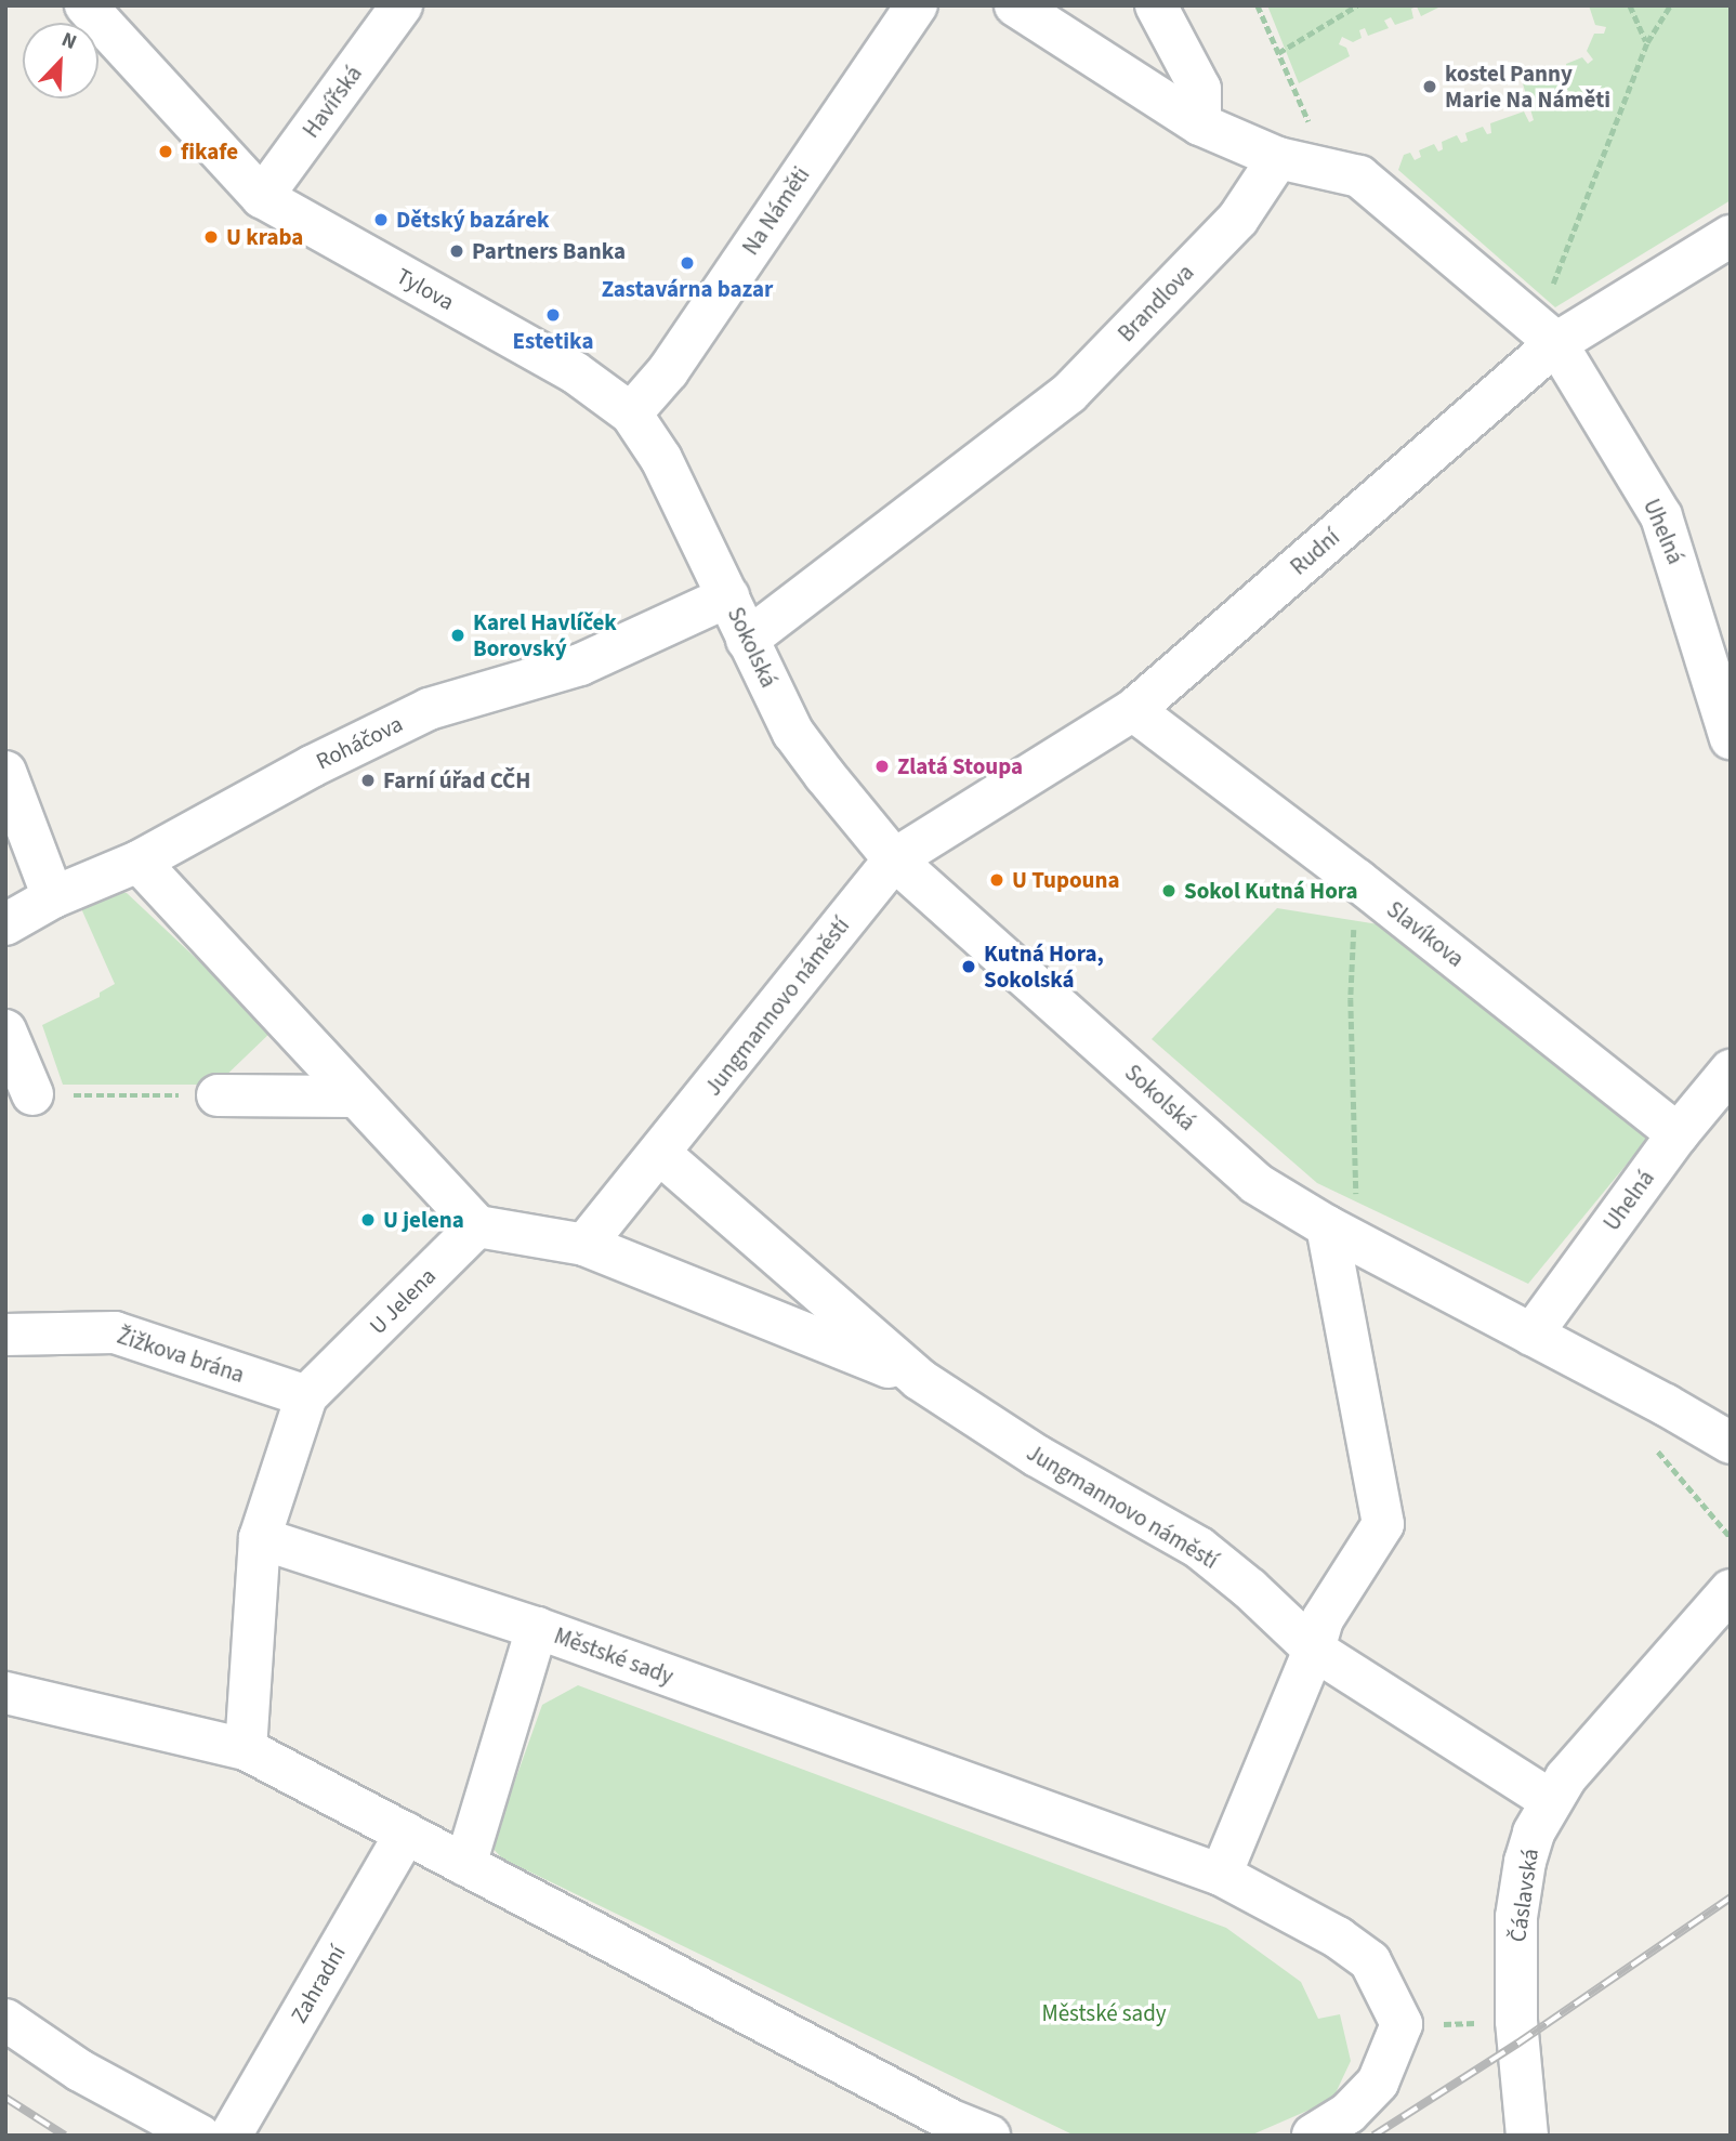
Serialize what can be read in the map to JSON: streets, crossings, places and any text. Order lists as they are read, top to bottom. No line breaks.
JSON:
{"streets":{"street":["Havířská","Na Náměti","Tylova","Brandlova","Uhelná","Rudní","Sokolská","Roháčova","Slavíkova","Jungmannovo náměstí","U Jelena","Žižkova brána","Městské sady","Čáslavská","Zahradní"]},"crossings":[["Havířská","Tylova"],["Na Náměti","Tylova"],["Tylova","Sokolská"],["Tylova","Roháčova"],["Brandlova","Sokolská"],["Uhelná","Rudní"],["Uhelná","Sokolská"],["Uhelná","Slavíkova"],["Rudní","Sokolská"],["Rudní","Slavíkova"],["Rudní","Jungmannovo náměstí"],["Sokolská","Roháčova"],["Sokolská","Jungmannovo náměstí"],["Jungmannovo náměstí","U Jelena"],["Jungmannovo náměstí","Čáslavská"],["U Jelena","Žižkova brána"],["U Jelena","Městské sady"]],"parks":["Městské sady"],"places":["kostel Panny Marie Na Náměti","fikafe","Dětský bazárek","U kraba","Partners Banka","Zastavárna bazar","Estetika","Karel Havlíček Borovský","Zlatá Stoupa","Farní úřad CČH","U Tupouna","Sokol Kutná Hora","Kutná Hora, Sokolská","U jelena"],"north":"top right"}
